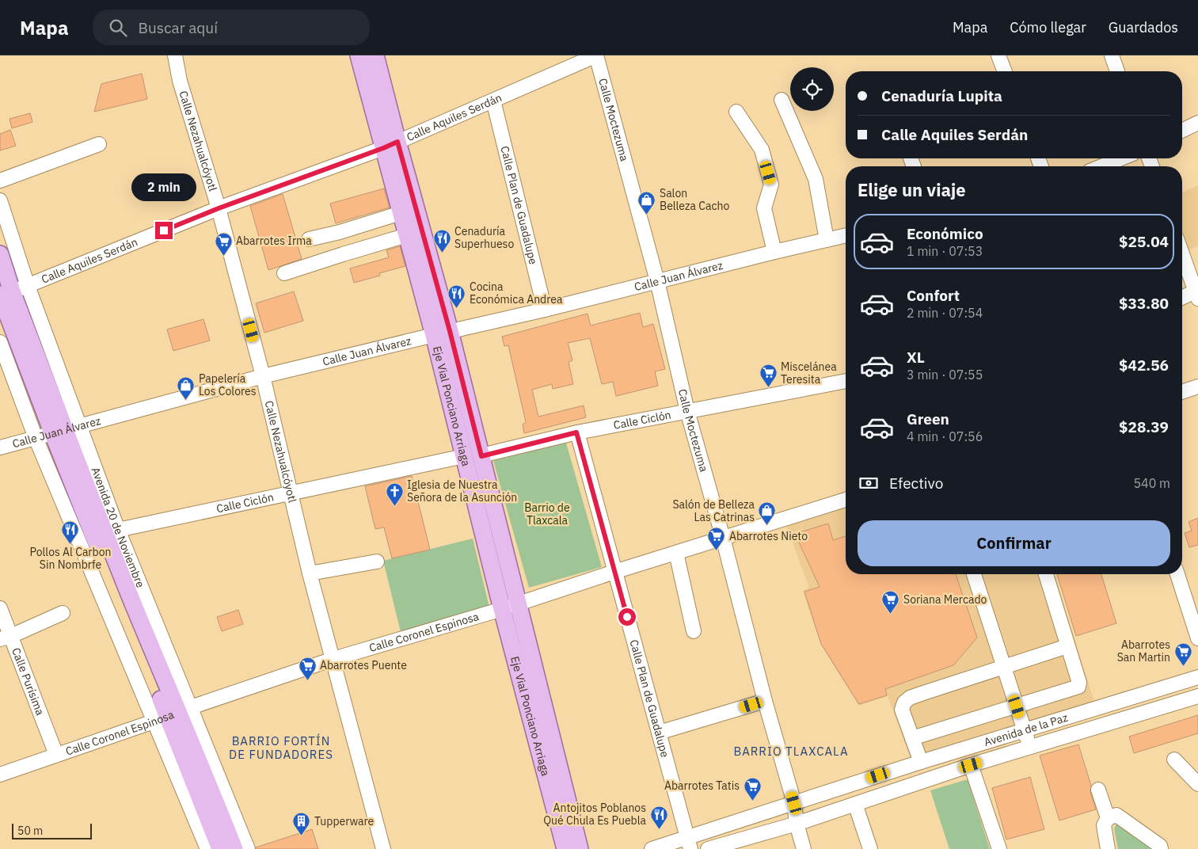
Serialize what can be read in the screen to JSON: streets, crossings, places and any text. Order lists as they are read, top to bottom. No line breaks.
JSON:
{"streets":{"main road":["Eje Vial Ponciano Arriaga","Avenida 20 de Noviembre"],"street":["Calle Aquiles Serdán","Calle Moctezuma","Calle Nezahualcóyotl","Calle Plan de Guadalupe","Calle Juan Álvarez","Calle Ciclón","Calle Coronel Espinosa","Calle Purísima","Avenida de la Paz"]},"crossings":[["Calle Aquiles Serdán","Calle Moctezuma"],["Calle Aquiles Serdán","Calle Nezahualcóyotl"],["Calle Aquiles Serdán","Calle Plan de Guadalupe"],["Calle Aquiles Serdán","Eje Vial Ponciano Arriaga"],["Calle Aquiles Serdán","Avenida 20 de Noviembre"],["Calle Moctezuma","Calle Juan Álvarez"],["Calle Moctezuma","Calle Ciclón"],["Calle Moctezuma","Calle Coronel Espinosa"],["Calle Moctezuma","Avenida de la Paz"],["Calle Nezahualcóyotl","Calle Juan Álvarez"],["Calle Nezahualcóyotl","Calle Ciclón"],["Calle Nezahualcóyotl","Calle Coronel Espinosa"],["Calle Plan de Guadalupe","Calle Juan Álvarez"],["Calle Plan de Guadalupe","Calle Ciclón"],["Calle Plan de Guadalupe","Calle Coronel Espinosa"],["Calle Plan de Guadalupe","Avenida de la Paz"],["Calle Juan Álvarez","Eje Vial Ponciano Arriaga"],["Calle Juan Álvarez","Avenida 20 de Noviembre"],["Eje Vial Ponciano Arriaga","Calle Ciclón"],["Eje Vial Ponciano Arriaga","Calle Coronel Espinosa"],["Calle Ciclón","Avenida 20 de Noviembre"],["Avenida 20 de Noviembre","Calle Coronel Espinosa"],["Calle Coronel Espinosa","Calle Purísima"]],"districts":["BARRIO FORTÍN DE FUNDADORES","BARRIO TLAXCALA"],"parks":["Barrio de Tlaxcala"],"places":{"shop":["Salon Belleza Cacho","Papelería Los Colores","Salón de Belleza Las Catrinas"],"restaurant":["Cenaduría Superhueso","Cocina Económica Andrea","Pollos Al Carbon Sin Nombrfe","Antojitos Poblanos Qué Chula Es Puebla"],"supermarket":["Abarrotes Irma","Miscelánea Teresita","Abarrotes Nieto","Soriana Mercado","Abarrotes San Martin","Abarrotes Puente","Abarrotes Tatis"],"church":["Iglesia de Nuestra Señora de la Asunción"],"building":["Tupperware"]},"scale_bar":"50 m","page":{"header":"Mapa","search":"Buscar aquí","nav":["Mapa","Cómo llegar","Guardados"],"banner":["Cenaduría Lupita","Calle Aquiles Serdán"],"heading":"Elige un viaje","bubble":"2 min","list":[{"name":"Económico","note":"1 min · 07:53","value":"$25.04"},{"name":"Confort","note":"2 min · 07:54","value":"$33.80"},{"name":"XL","note":"3 min · 07:55","value":"$42.56"},{"name":"Green","note":"4 min · 07:56","value":"$28.39"}],"pay":["Efectivo","540 m"],"buttons":"Confirmar","scale":"50 m"}}
